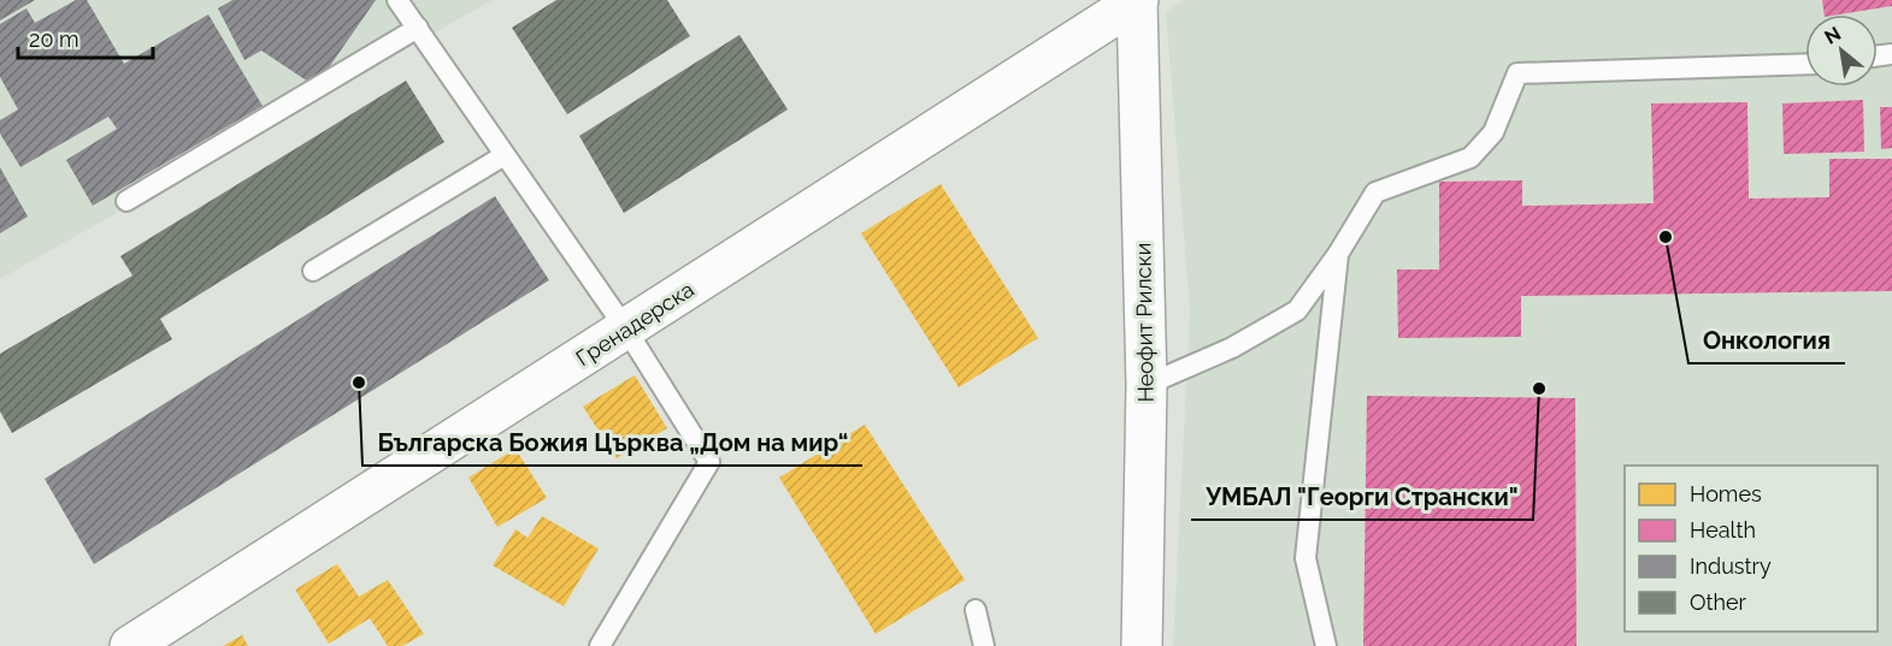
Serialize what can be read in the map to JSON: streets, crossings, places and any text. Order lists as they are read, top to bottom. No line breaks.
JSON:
{"streets":{"street":["Неофит Рилски","Гренадерска"]},"crossings":[["Неофит Рилски","Гренадерска"]],"places":["Онкология","Българска Божия Църква „Дом на мир“","УМБАЛ \"Георги Странски\""],"legend":["Homes","Health","Industry","Other"],"scale_bar":"20 m","north":"top left"}
